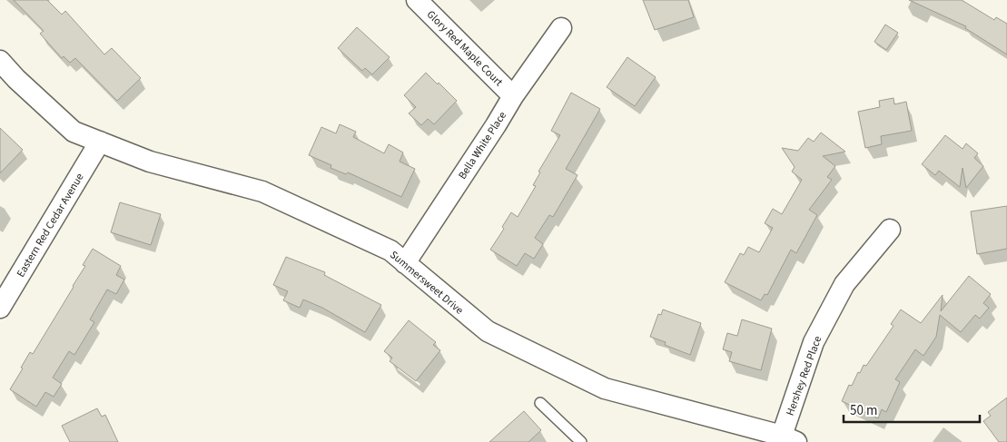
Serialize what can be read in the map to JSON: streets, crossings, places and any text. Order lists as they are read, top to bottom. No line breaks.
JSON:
{"streets":{"street":["Glory Red Maple Court","Bella White Place","Eastern Red Cedar Avenue","Summersweet Drive","Hershey Red Place"]},"crossings":[["Glory Red Maple Court","Bella White Place"],["Bella White Place","Summersweet Drive"],["Eastern Red Cedar Avenue","Summersweet Drive"],["Summersweet Drive","Hershey Red Place"]],"scale_bar":"50 m"}
